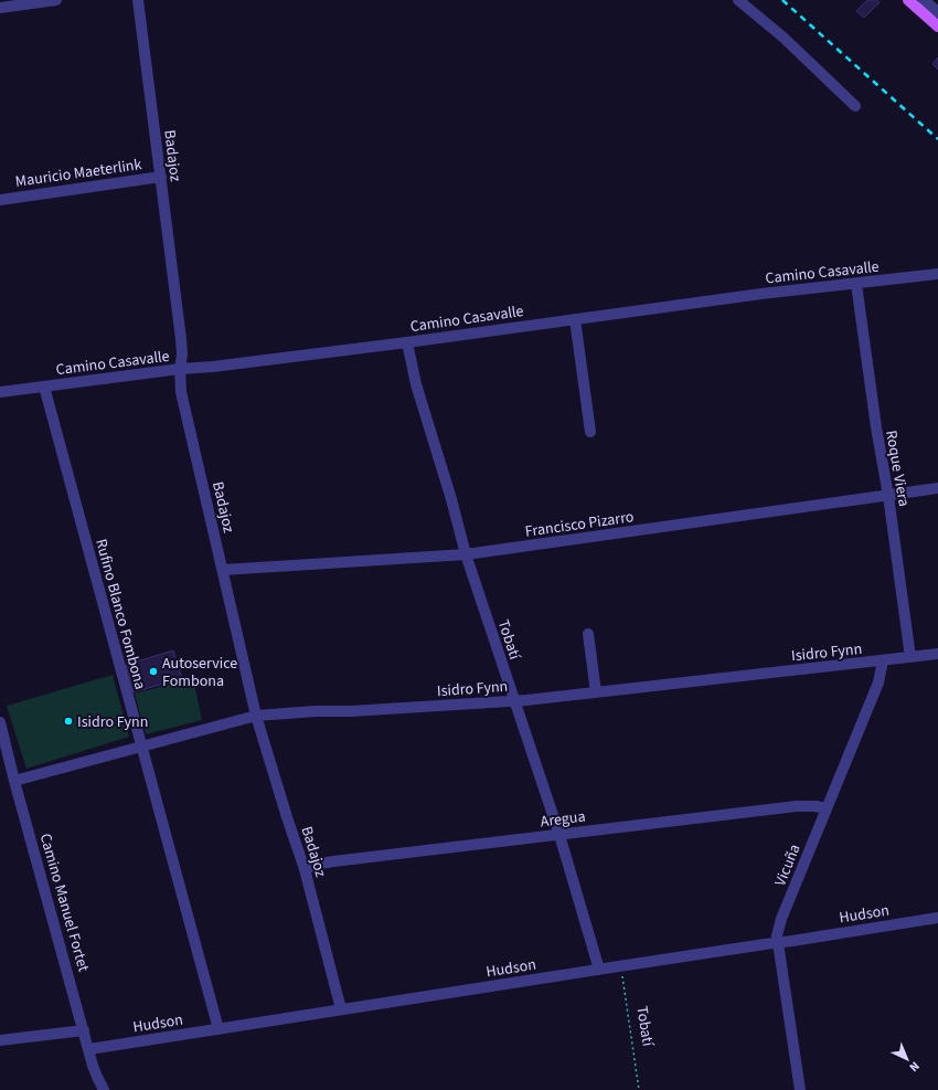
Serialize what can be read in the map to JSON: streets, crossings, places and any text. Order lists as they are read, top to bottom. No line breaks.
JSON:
{"streets":{"street":["Badajoz","Mauricio Maeterlink","Camino Casavalle","Roque Viera","Francisco Pizarro","Rufino Blanco Fombona","Tobatí","Isidro Fynn","Aregua","Vicuña","Camino Manuel Fortet","Hudson"]},"crossings":[["Badajoz","Mauricio Maeterlink"],["Badajoz","Camino Casavalle"],["Badajoz","Francisco Pizarro"],["Badajoz","Isidro Fynn"],["Badajoz","Aregua"],["Badajoz","Hudson"],["Camino Casavalle","Roque Viera"],["Camino Casavalle","Rufino Blanco Fombona"],["Camino Casavalle","Tobatí"],["Roque Viera","Francisco Pizarro"],["Roque Viera","Isidro Fynn"],["Francisco Pizarro","Tobatí"],["Rufino Blanco Fombona","Isidro Fynn"],["Rufino Blanco Fombona","Hudson"],["Tobatí","Isidro Fynn"],["Tobatí","Aregua"],["Tobatí","Hudson"],["Isidro Fynn","Vicuña"],["Isidro Fynn","Camino Manuel Fortet"],["Aregua","Vicuña"],["Vicuña","Hudson"],["Camino Manuel Fortet","Hudson"]],"places":["Autoservice Fombona","Isidro Fynn"],"north":"bottom right"}
